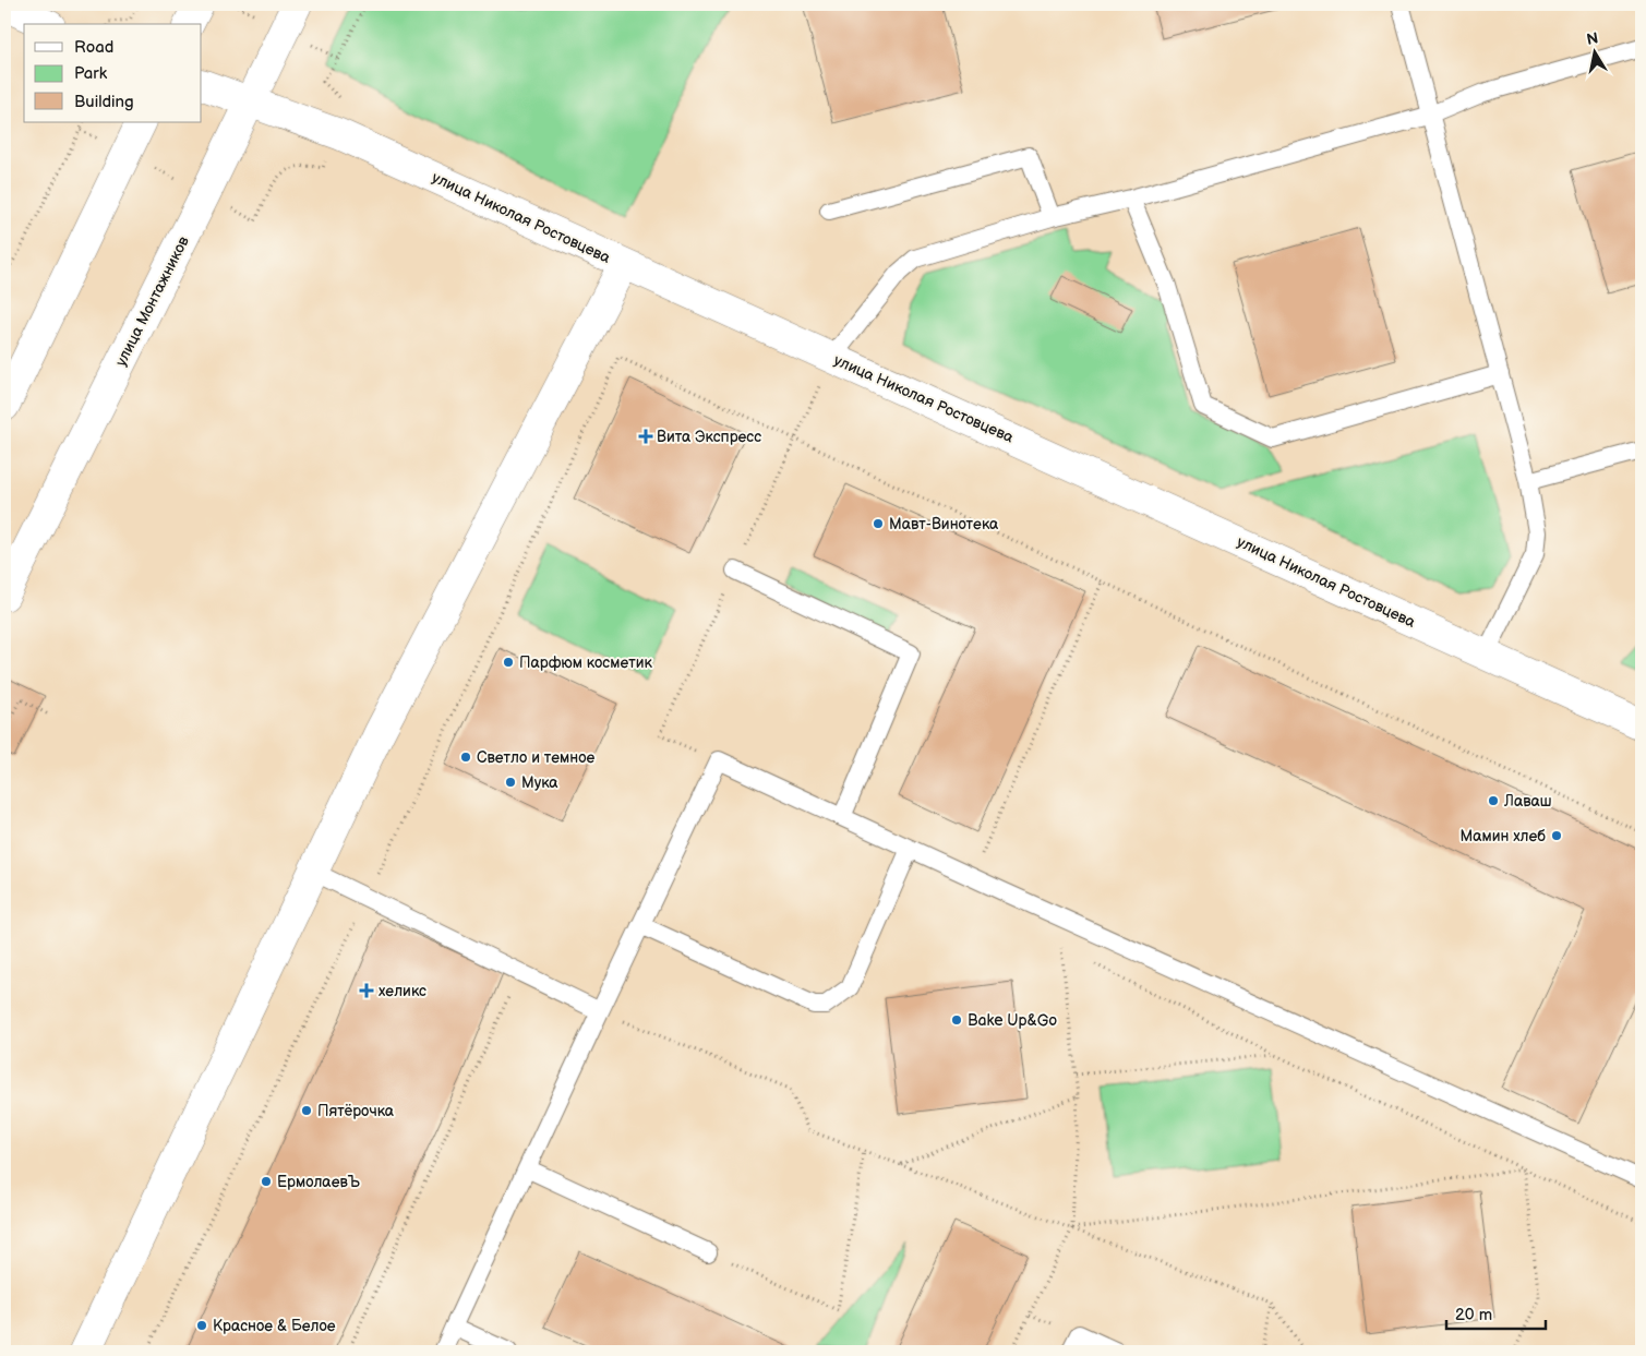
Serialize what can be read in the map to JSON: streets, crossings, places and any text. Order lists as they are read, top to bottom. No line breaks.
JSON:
{"streets":{"street":["улица Николая Ростовцева","улица Монтажников"]},"crossings":[["улица Николая Ростовцева","улица Монтажников"]],"places":{"health":["Вита Экспресс","хеликс"],"other":["Мавт-Винотека","Парфюм косметик","Светло и темное","Мука","Лаваш","Мамин хлеб","Bake Up&Go","Пятёрочка","ЕрмолаевЪ","Красное & Белое"]},"legend":["Road","Park","Building"],"scale_bar":"20 m","north":"top"}
